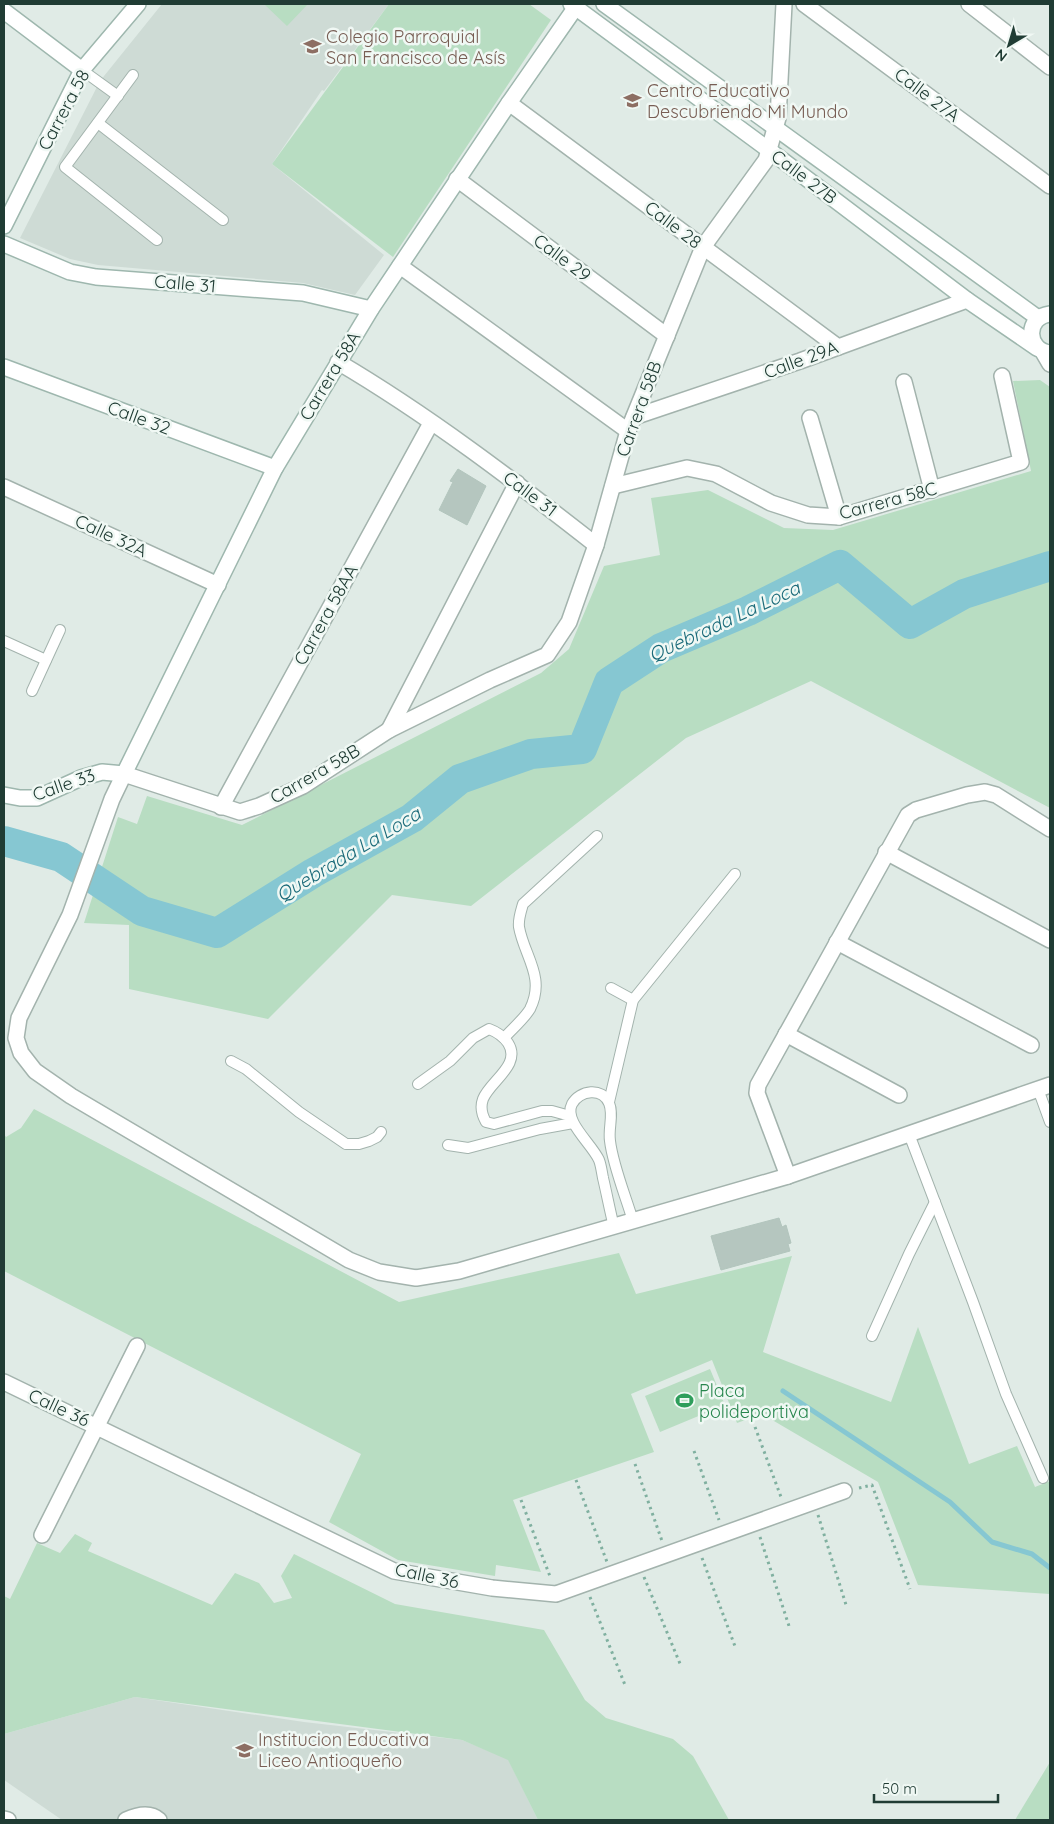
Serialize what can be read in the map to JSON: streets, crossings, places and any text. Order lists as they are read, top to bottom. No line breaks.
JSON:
{"streets":{"street":["Calle 27A","Carrera 58","Calle 27B","Calle 28","Calle 29","Calle 31","Calle 29A","Carrera 58A","Carrera 58B","Calle 32","Carrera 58C","Calle 32A","Carrera 58AA","Calle 33","Calle 36"]},"crossings":[["Calle 27B","Calle 29A"],["Calle 27B","Carrera 58A"],["Calle 27B","Carrera 58B"],["Calle 28","Calle 29A"],["Calle 28","Carrera 58A"],["Calle 28","Carrera 58B"],["Calle 29","Carrera 58A"],["Calle 29","Carrera 58B"],["Calle 31","Carrera 58A"],["Calle 31","Carrera 58B"],["Calle 31","Carrera 58AA"],["Calle 29A","Carrera 58B"],["Carrera 58A","Carrera 58B"],["Carrera 58A","Calle 32"],["Carrera 58A","Calle 32A"],["Carrera 58A","Calle 33"],["Carrera 58B","Carrera 58C"],["Carrera 58B","Carrera 58AA"],["Carrera 58B","Calle 33"]],"water":["Quebrada La Loca"],"places":{"school or university":["Colegio Parroquial San Francisco de Asís","Centro Educativo Descubriendo Mi Mundo","Institucion Educativa Liceo Antioqueño"],"sports":["Placa polideportiva"]},"scale_bar":"50 m","north":"bottom left"}
